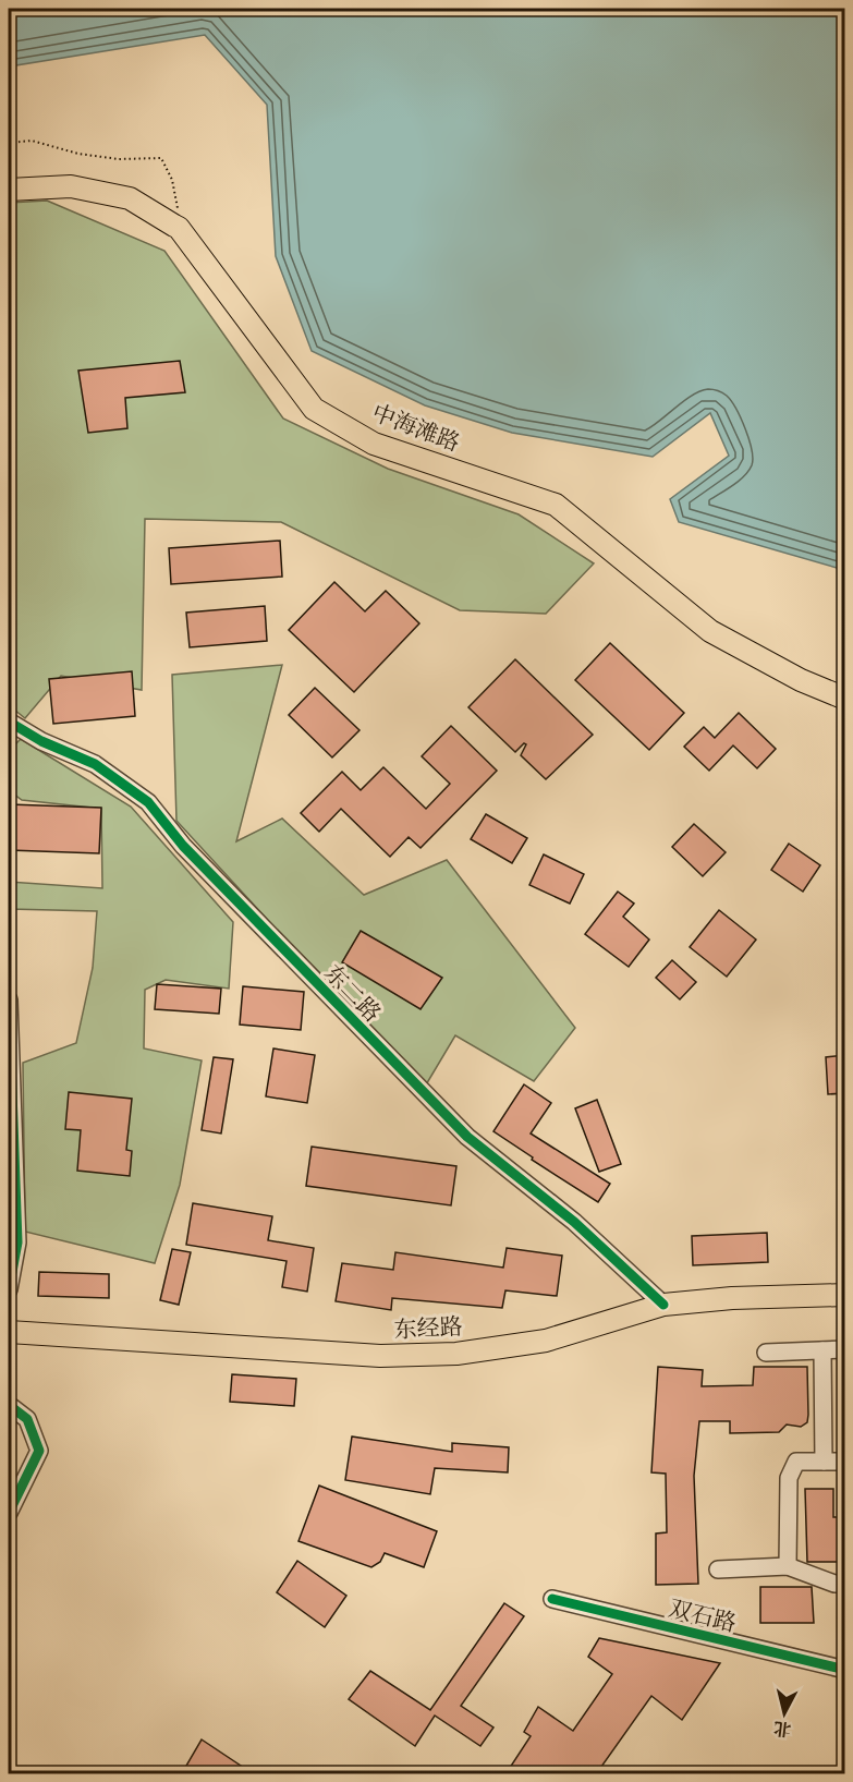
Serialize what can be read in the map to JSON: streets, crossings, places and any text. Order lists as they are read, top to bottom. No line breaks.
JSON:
{"streets":{"main road":["中海滩路","东经路"],"street":["东二路","双石路"]},"crossings":[["东二路","东经路"]],"north":"bottom"}
